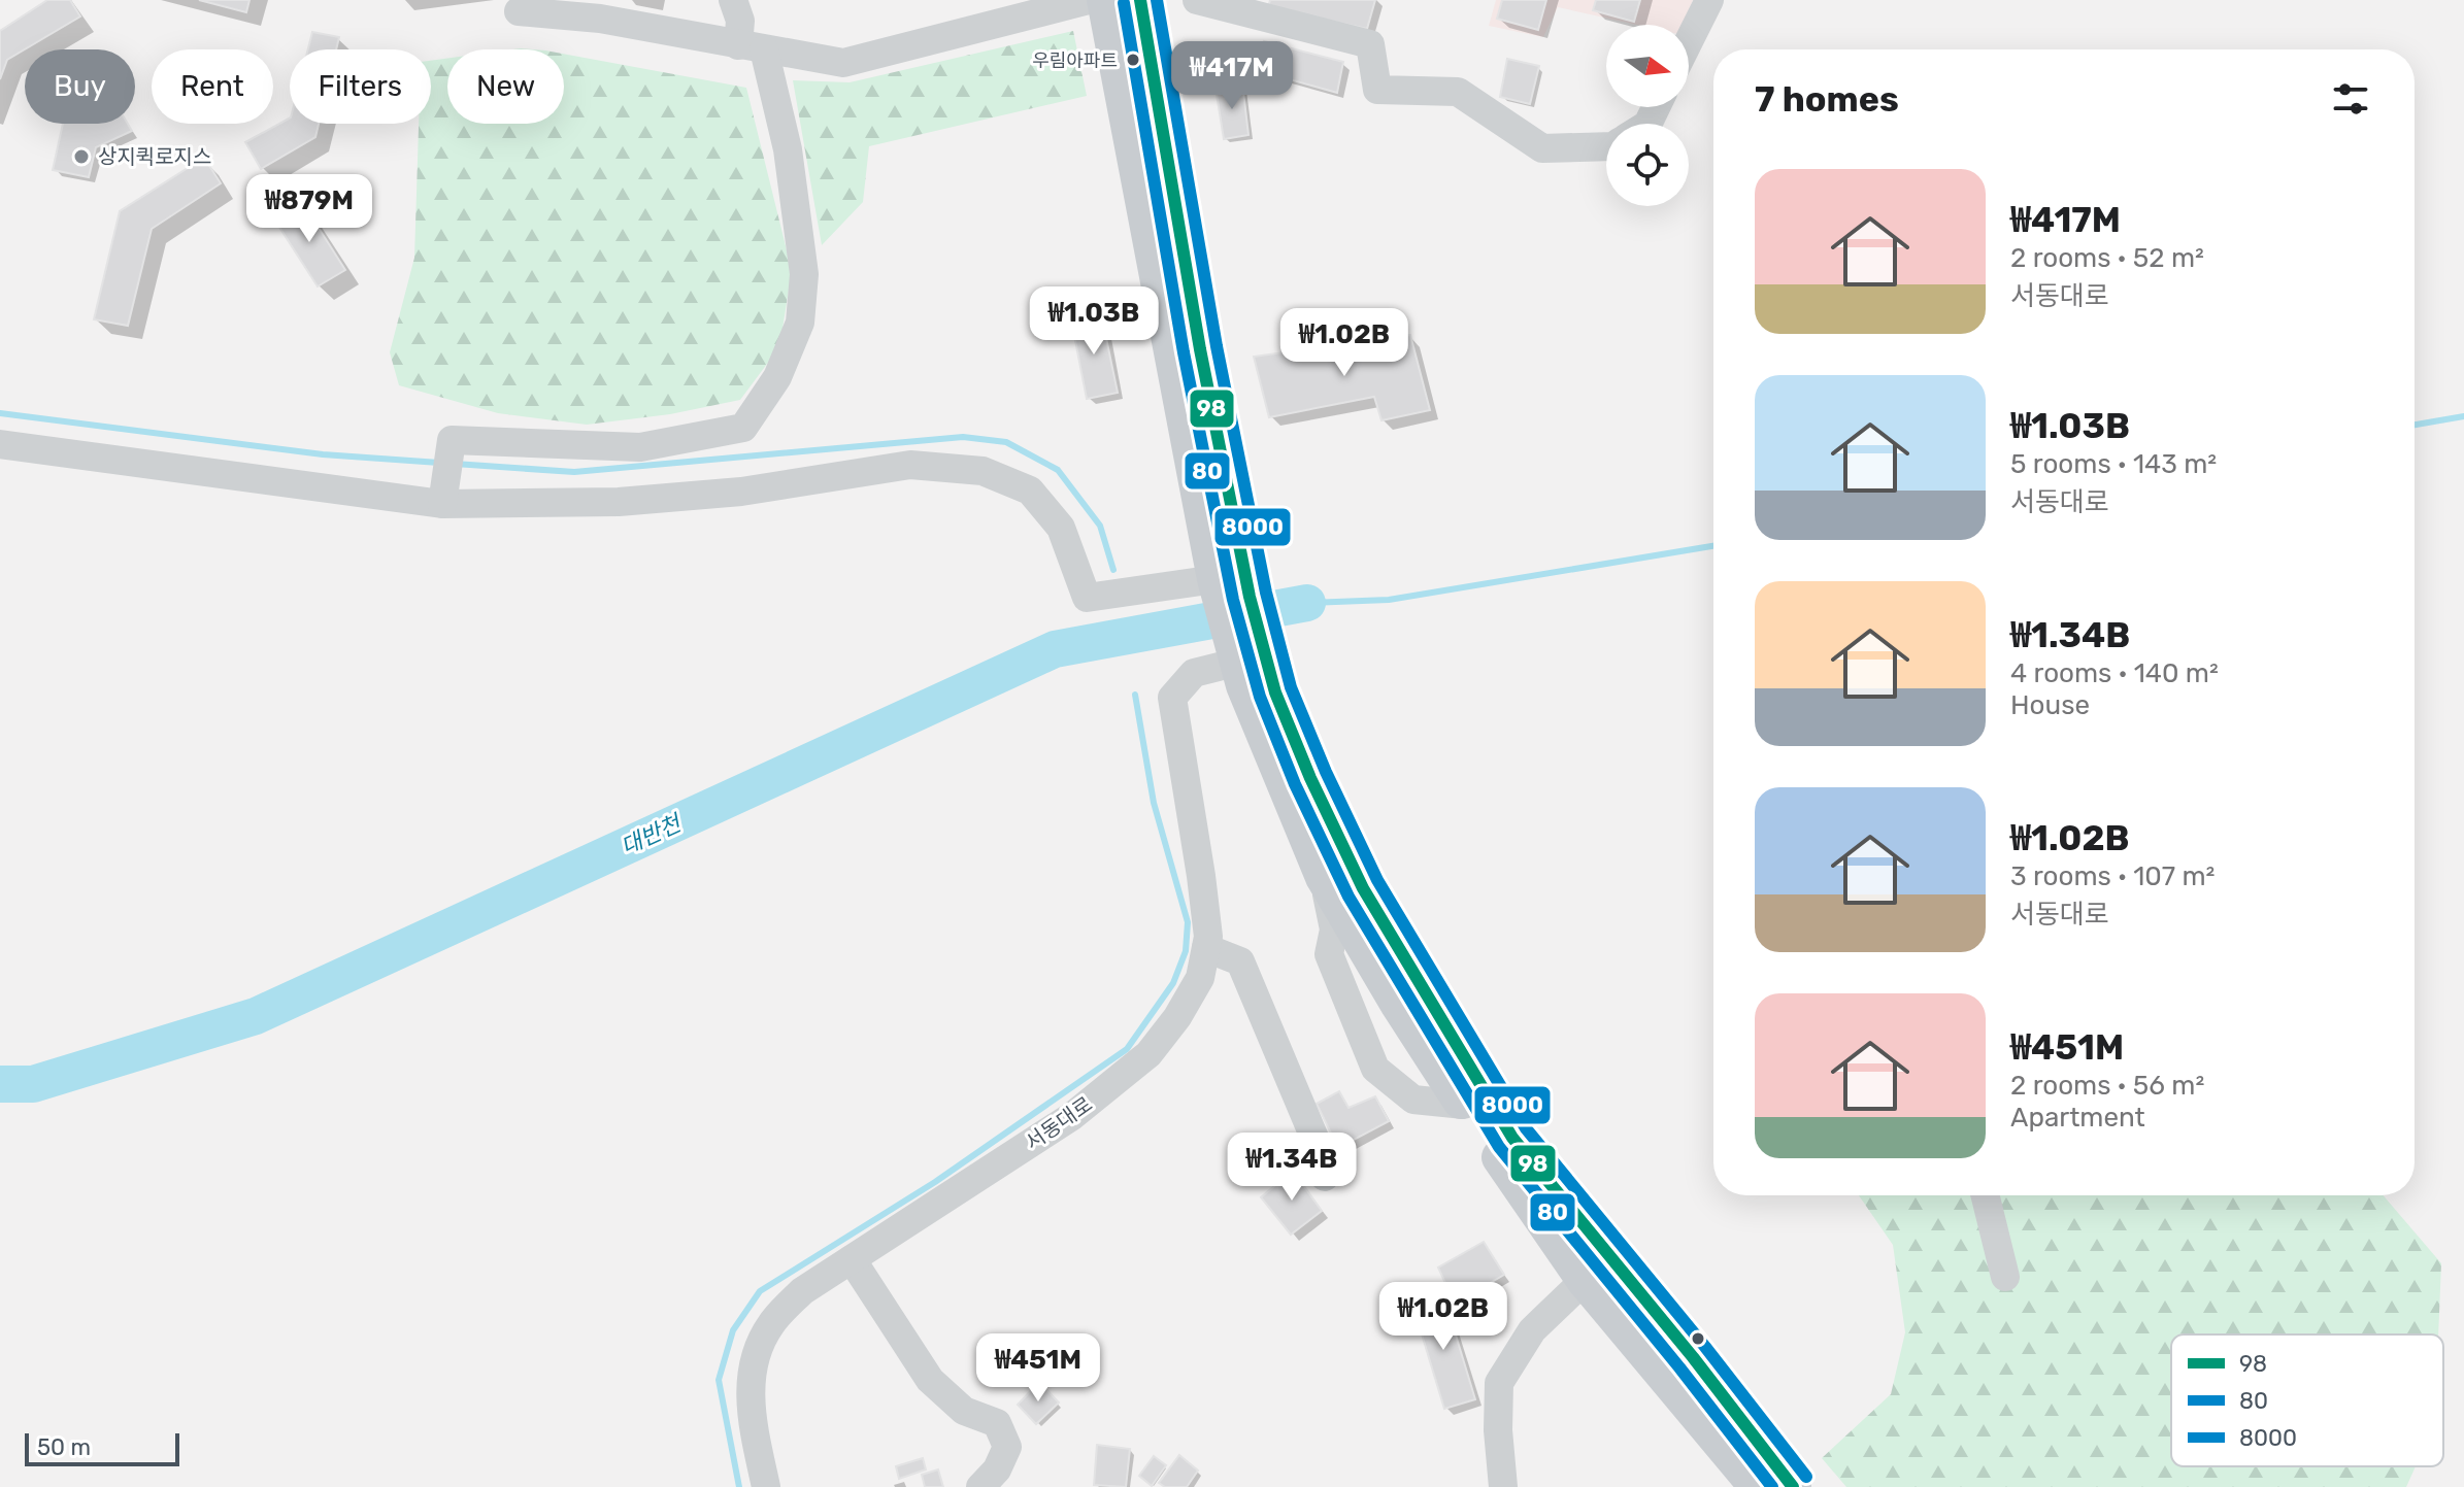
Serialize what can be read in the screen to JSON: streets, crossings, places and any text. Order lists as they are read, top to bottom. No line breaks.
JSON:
{"streets":{"street":["서동대로"]},"water":["대반천"],"places":["우림아파트","상지퀵로지스"],"lines":["transit line 98","transit line 8000","transit line 80"],"legend":["98","80","8000"],"scale_bar":"50 m","north":"right","page":{"price":["₩417M","₩879M","₩1.03B","₩1.02B","₩1.34B","₩1.02B","₩451M"],"chip":["Buy","Rent","Filters","New"],"heading":"7 homes","list":[{"name":"₩417M","note":"2 rooms · 52 m² · 서동대로"},{"name":"₩1.03B","note":"5 rooms · 143 m² · 서동대로"},{"name":"₩1.34B","note":"4 rooms · 140 m² · House"},{"name":"₩1.02B","note":"3 rooms · 107 m² · 서동대로"},{"name":"₩451M","note":"2 rooms · 56 m² · Apartment"}],"scale":"50 m"}}
